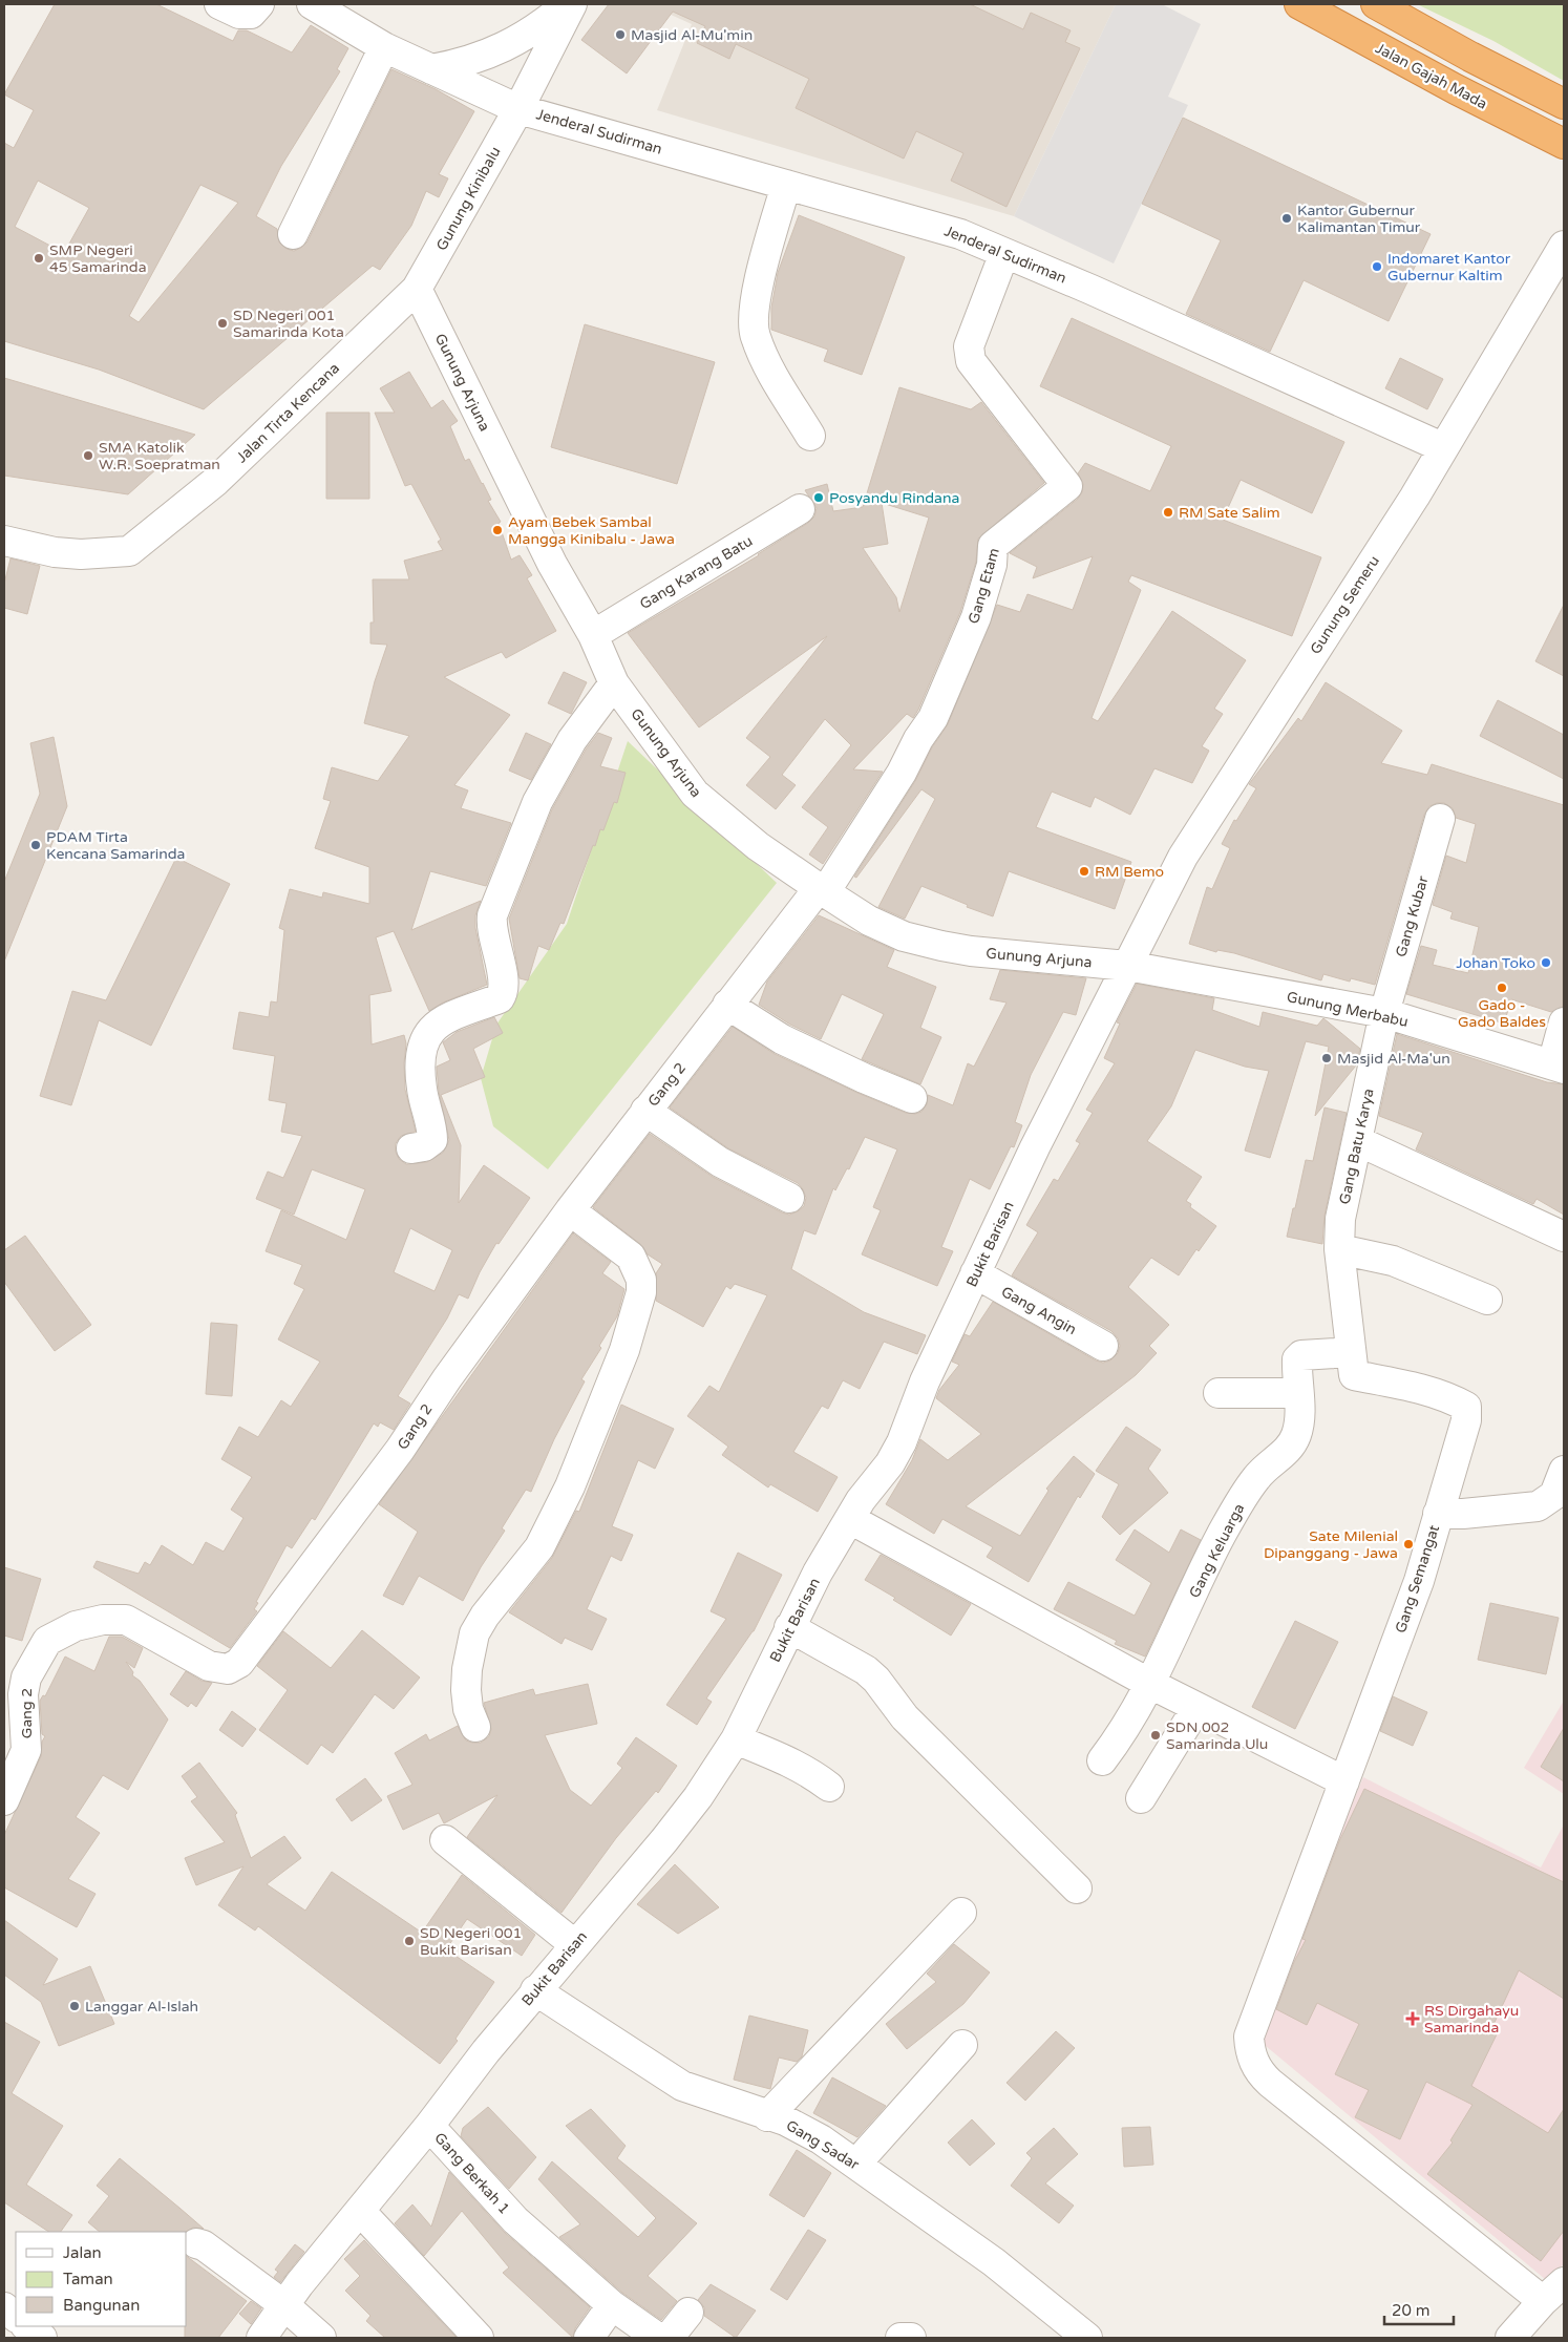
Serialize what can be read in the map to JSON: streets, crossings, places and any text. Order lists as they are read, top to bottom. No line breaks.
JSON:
{"streets":{"highway":["Jalan Gajah Mada"],"street":["Jenderal Sudirman","Gunung Kinibalu","Gunung Arjuna","Jalan Tirta Kencana","Gang Karang Batu","Gang Etam","Gunung Semeru","Gang Kubar","Gunung Merbabu","Gang 2","Gang Batu Karya","Bukit Barisan","Gang Angin","Gang Keluarga","Gang Semangat","Gang Sadar","Gang Berkah 1"]},"crossings":[["Jenderal Sudirman","Gunung Kinibalu"],["Jenderal Sudirman","Gang Etam"],["Jenderal Sudirman","Gunung Semeru"],["Gunung Kinibalu","Gunung Arjuna"],["Gunung Kinibalu","Jalan Tirta Kencana"],["Gunung Arjuna","Jalan Tirta Kencana"],["Gunung Arjuna","Gang Karang Batu"],["Gunung Arjuna","Gang Etam"],["Gunung Arjuna","Gunung Semeru"],["Gunung Arjuna","Gunung Merbabu"],["Gunung Arjuna","Gang 2"],["Gunung Arjuna","Bukit Barisan"],["Gang Etam","Gang 2"],["Gunung Semeru","Gunung Merbabu"],["Gunung Semeru","Bukit Barisan"],["Gang Kubar","Gunung Merbabu"],["Gang Kubar","Gang Batu Karya"],["Gunung Merbabu","Gang Batu Karya"],["Gunung Merbabu","Bukit Barisan"],["Gang Batu Karya","Gang Keluarga"],["Gang Batu Karya","Gang Semangat"],["Bukit Barisan","Gang Angin"],["Bukit Barisan","Gang Sadar"],["Bukit Barisan","Gang Berkah 1"]],"places":{"other":["Masjid Al-Mu'min","Kantor Gubernur Kalimantan Timur","SMP Negeri 45 Samarinda","Indomaret Kantor Gubernur Kaltim","SD Negeri 001 Samarinda Kota","SMA Katolik W.R. Soepratman","Posyandu Rindana","RM Sate Salim","Ayam Bebek Sambal Mangga Kinibalu - Jawa","PDAM Tirta Kencana Samarinda","RM Bemo","Johan Toko","Gado - Gado Baldes","Masjid Al-Ma'un","Sate Milenial Dipanggang - Jawa","SDN 002 Samarinda Ulu","SD Negeri 001 Bukit Barisan","Langgar Al-Islah"],"health":["RS Dirgahayu Samarinda"]},"legend":["Jalan","Taman","Bangunan"],"scale_bar":"20 m"}
